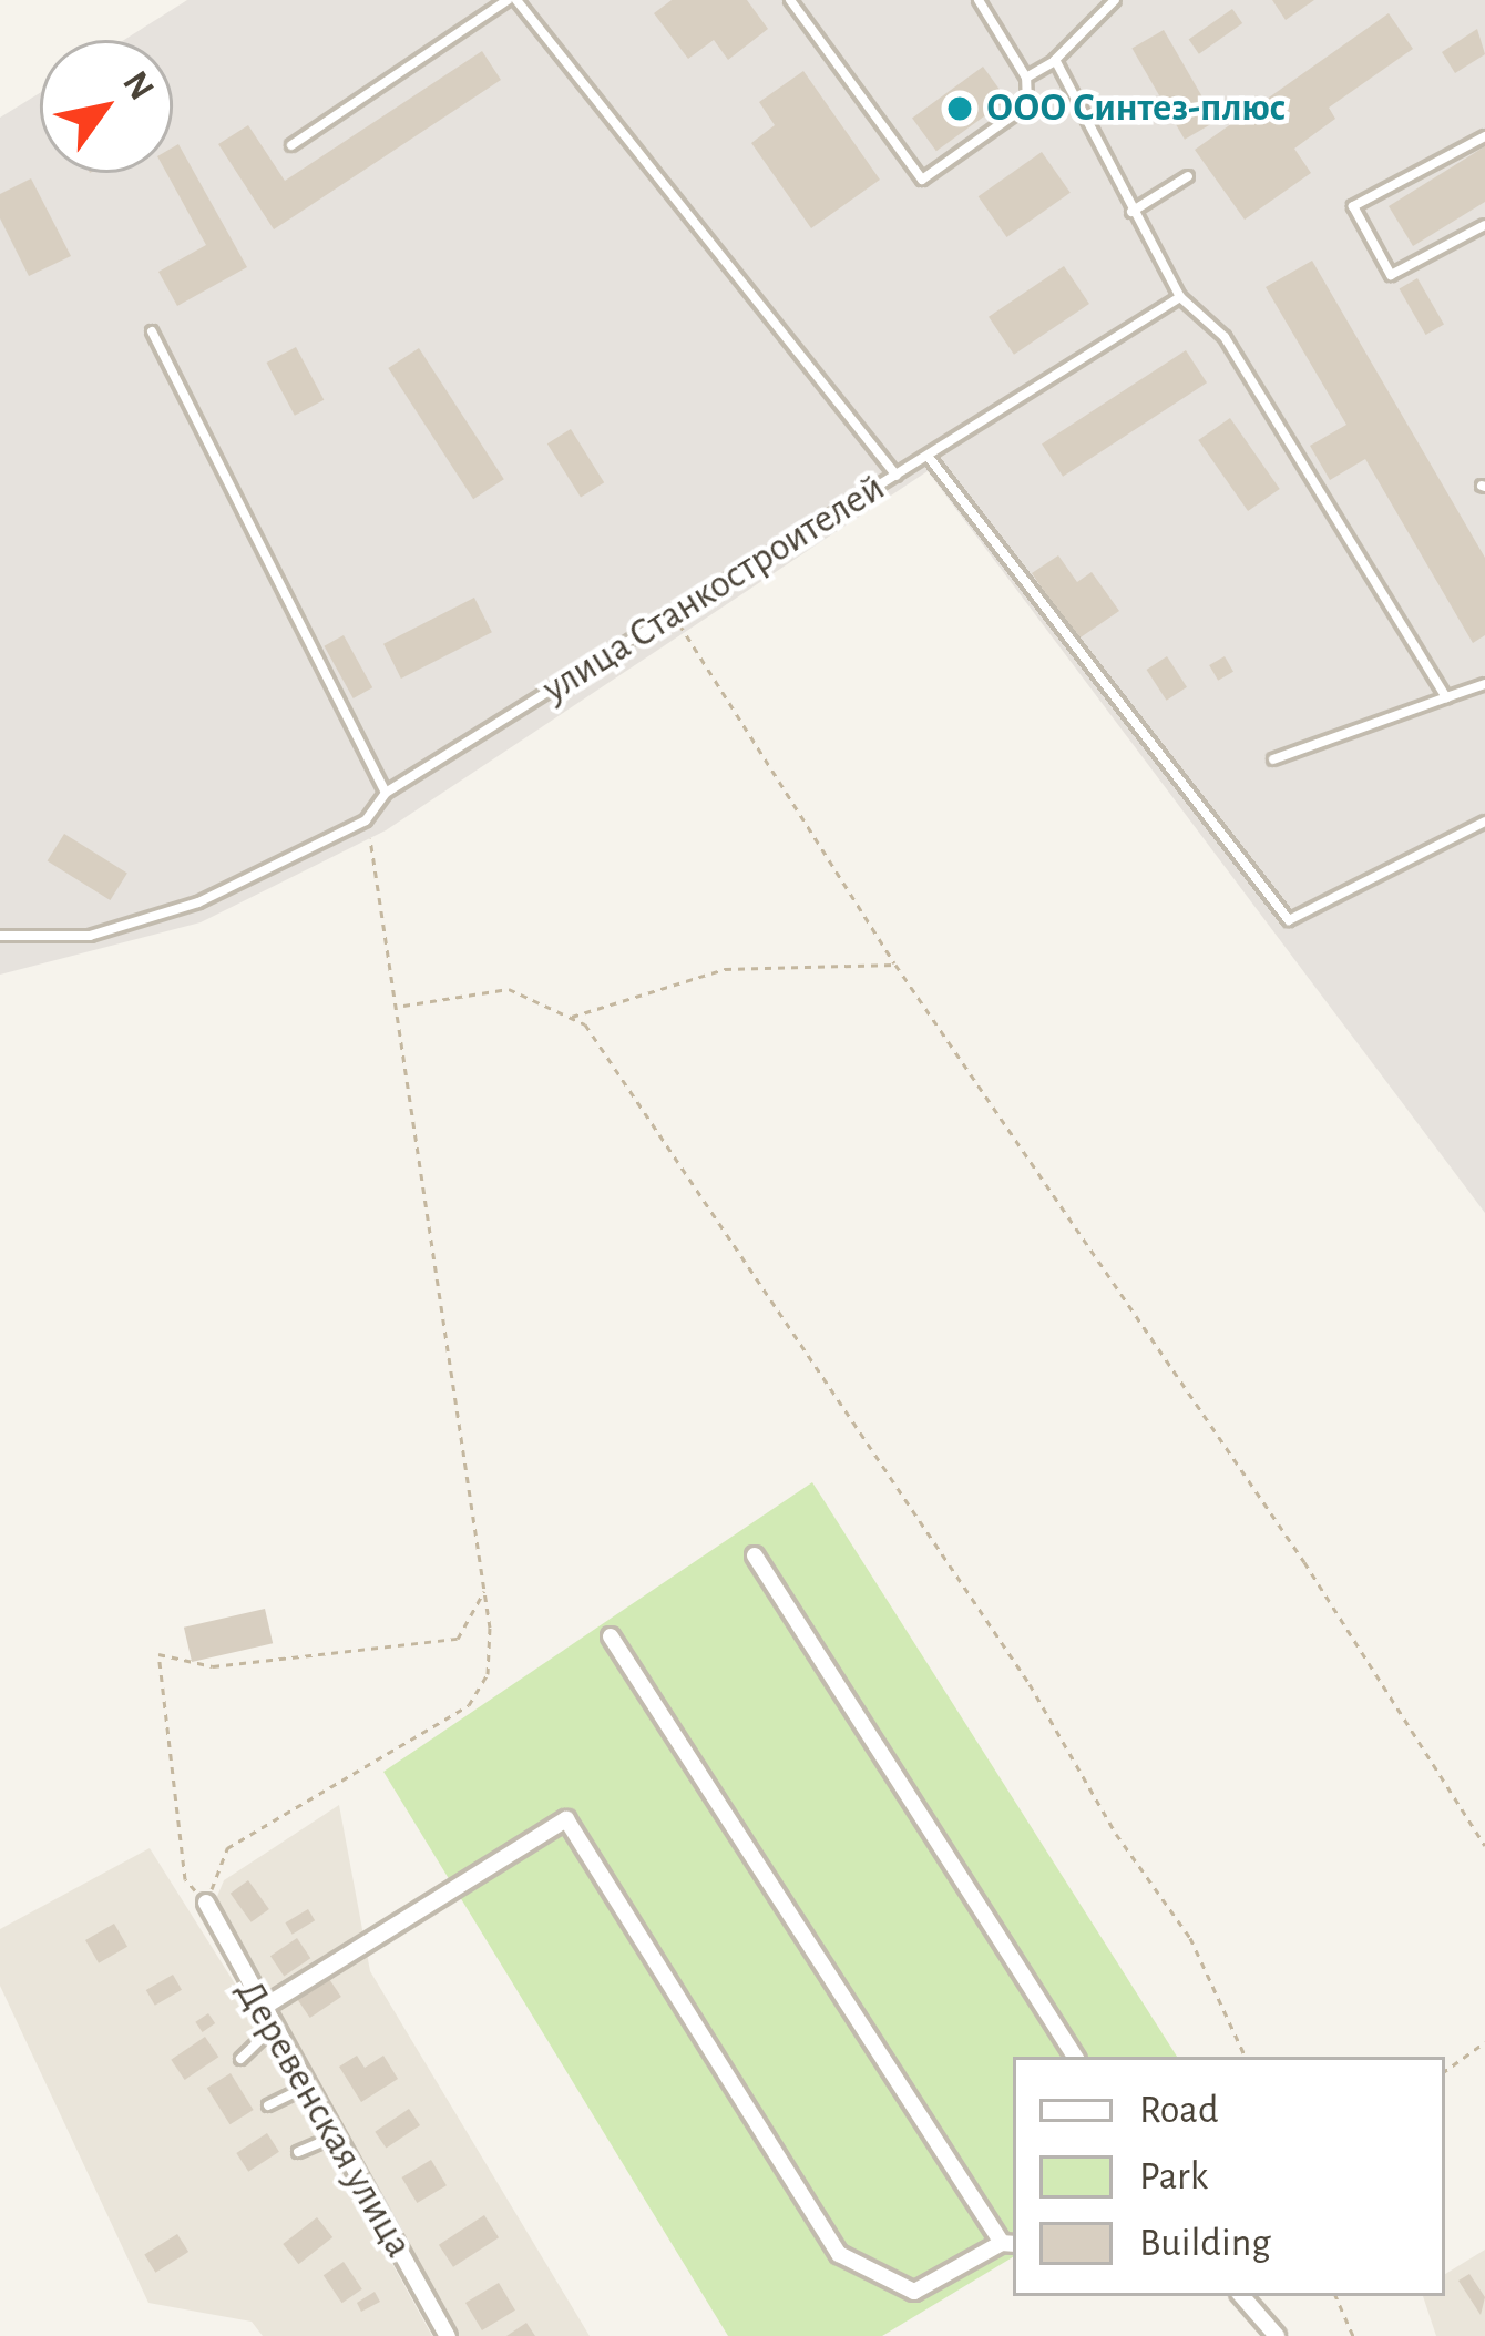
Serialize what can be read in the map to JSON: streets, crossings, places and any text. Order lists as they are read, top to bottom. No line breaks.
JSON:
{"streets":{"street":["Деревенская улица"],"lane":["улица Станкостроителей"]},"places":["ООО Синтез-плюс"],"legend":["Road","Park","Building"],"north":"top right"}
